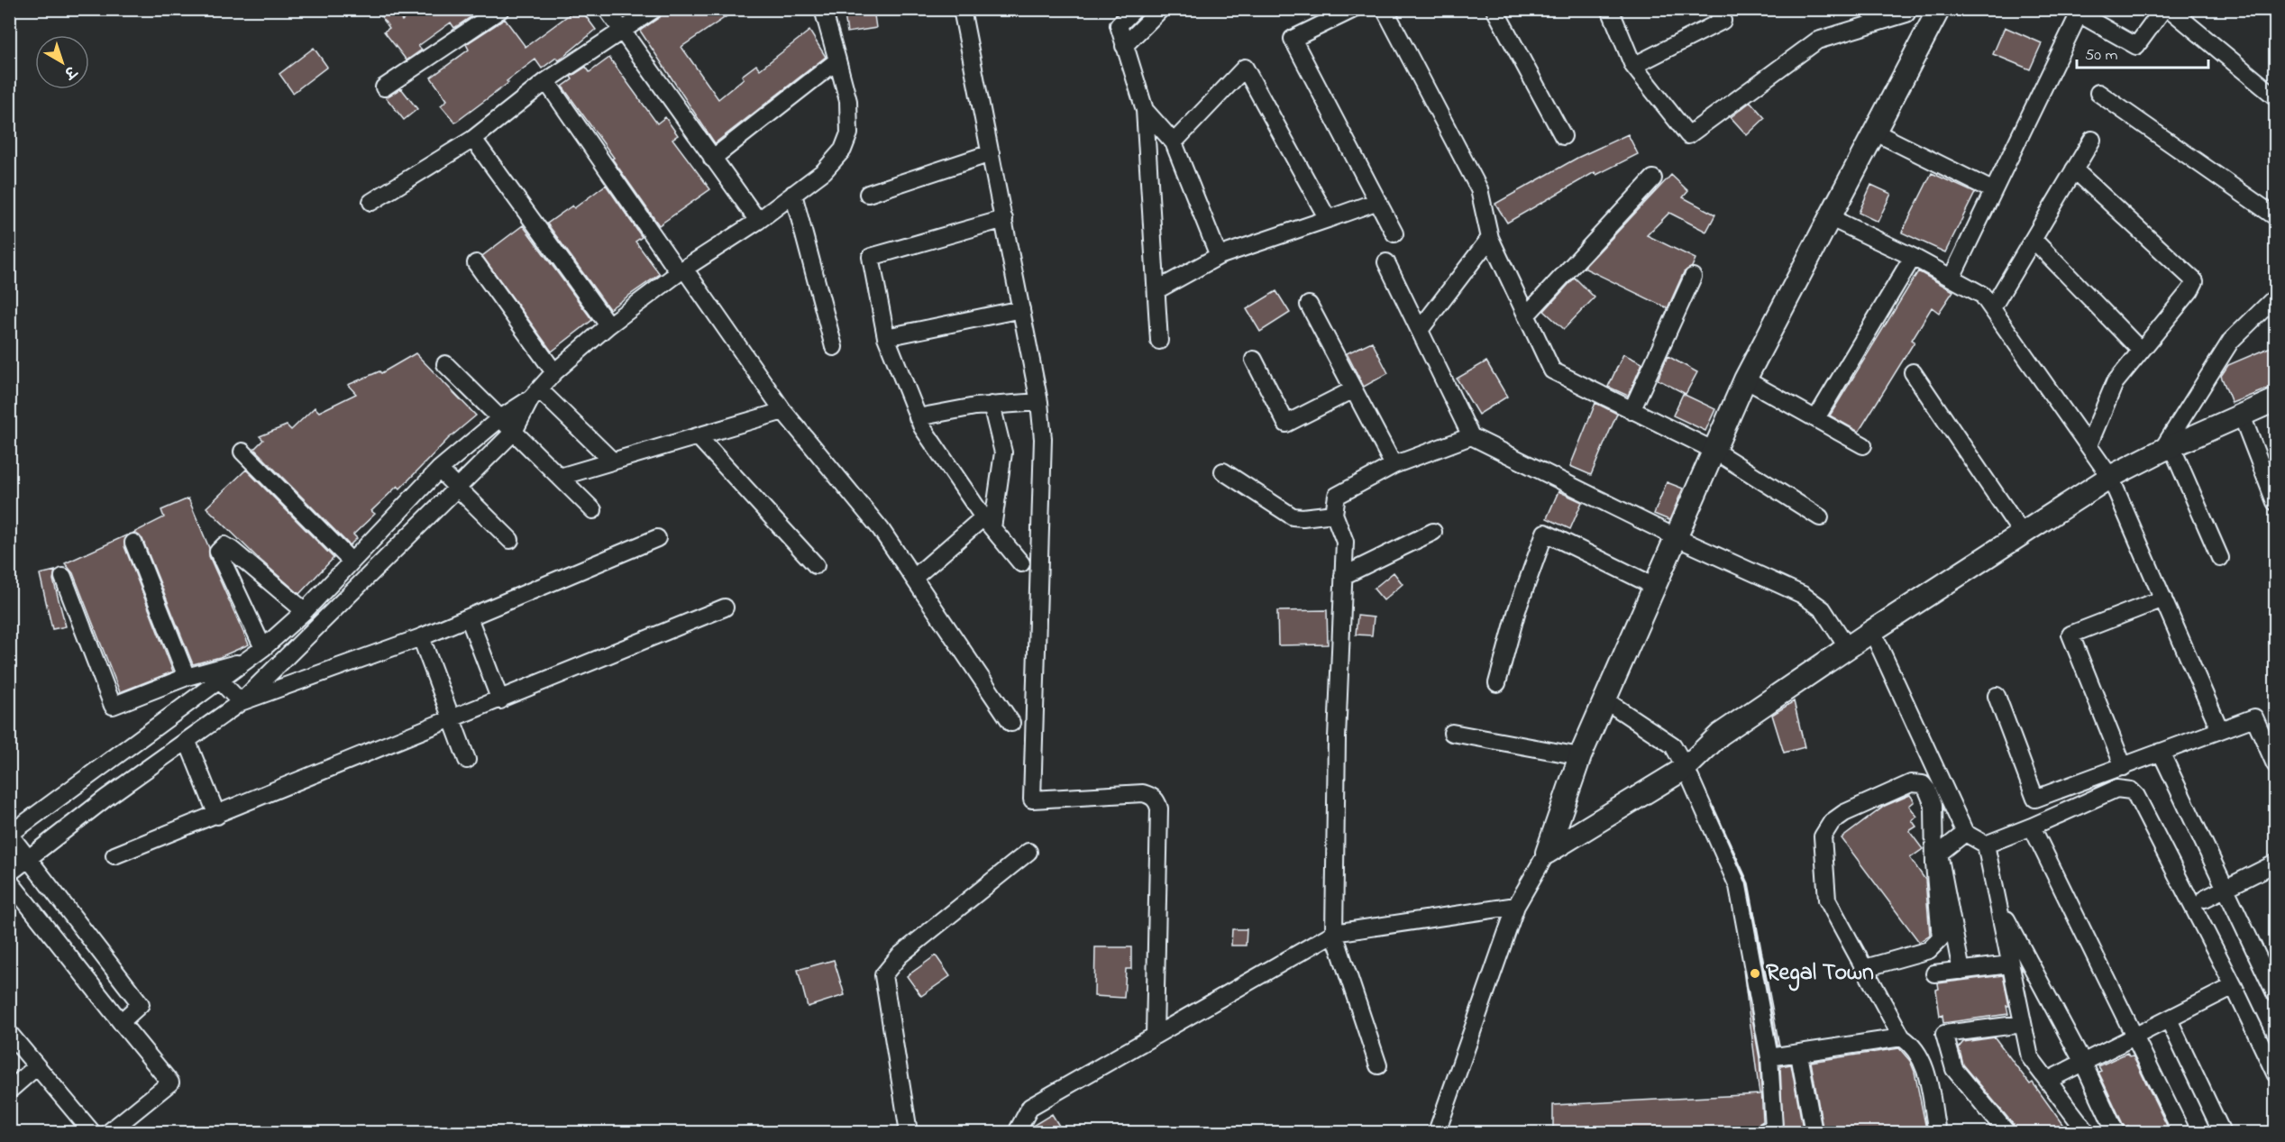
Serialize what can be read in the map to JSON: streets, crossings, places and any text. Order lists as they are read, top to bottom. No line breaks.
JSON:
{"places":["Regal Town"],"scale_bar":"50 m","north":"bottom right"}
